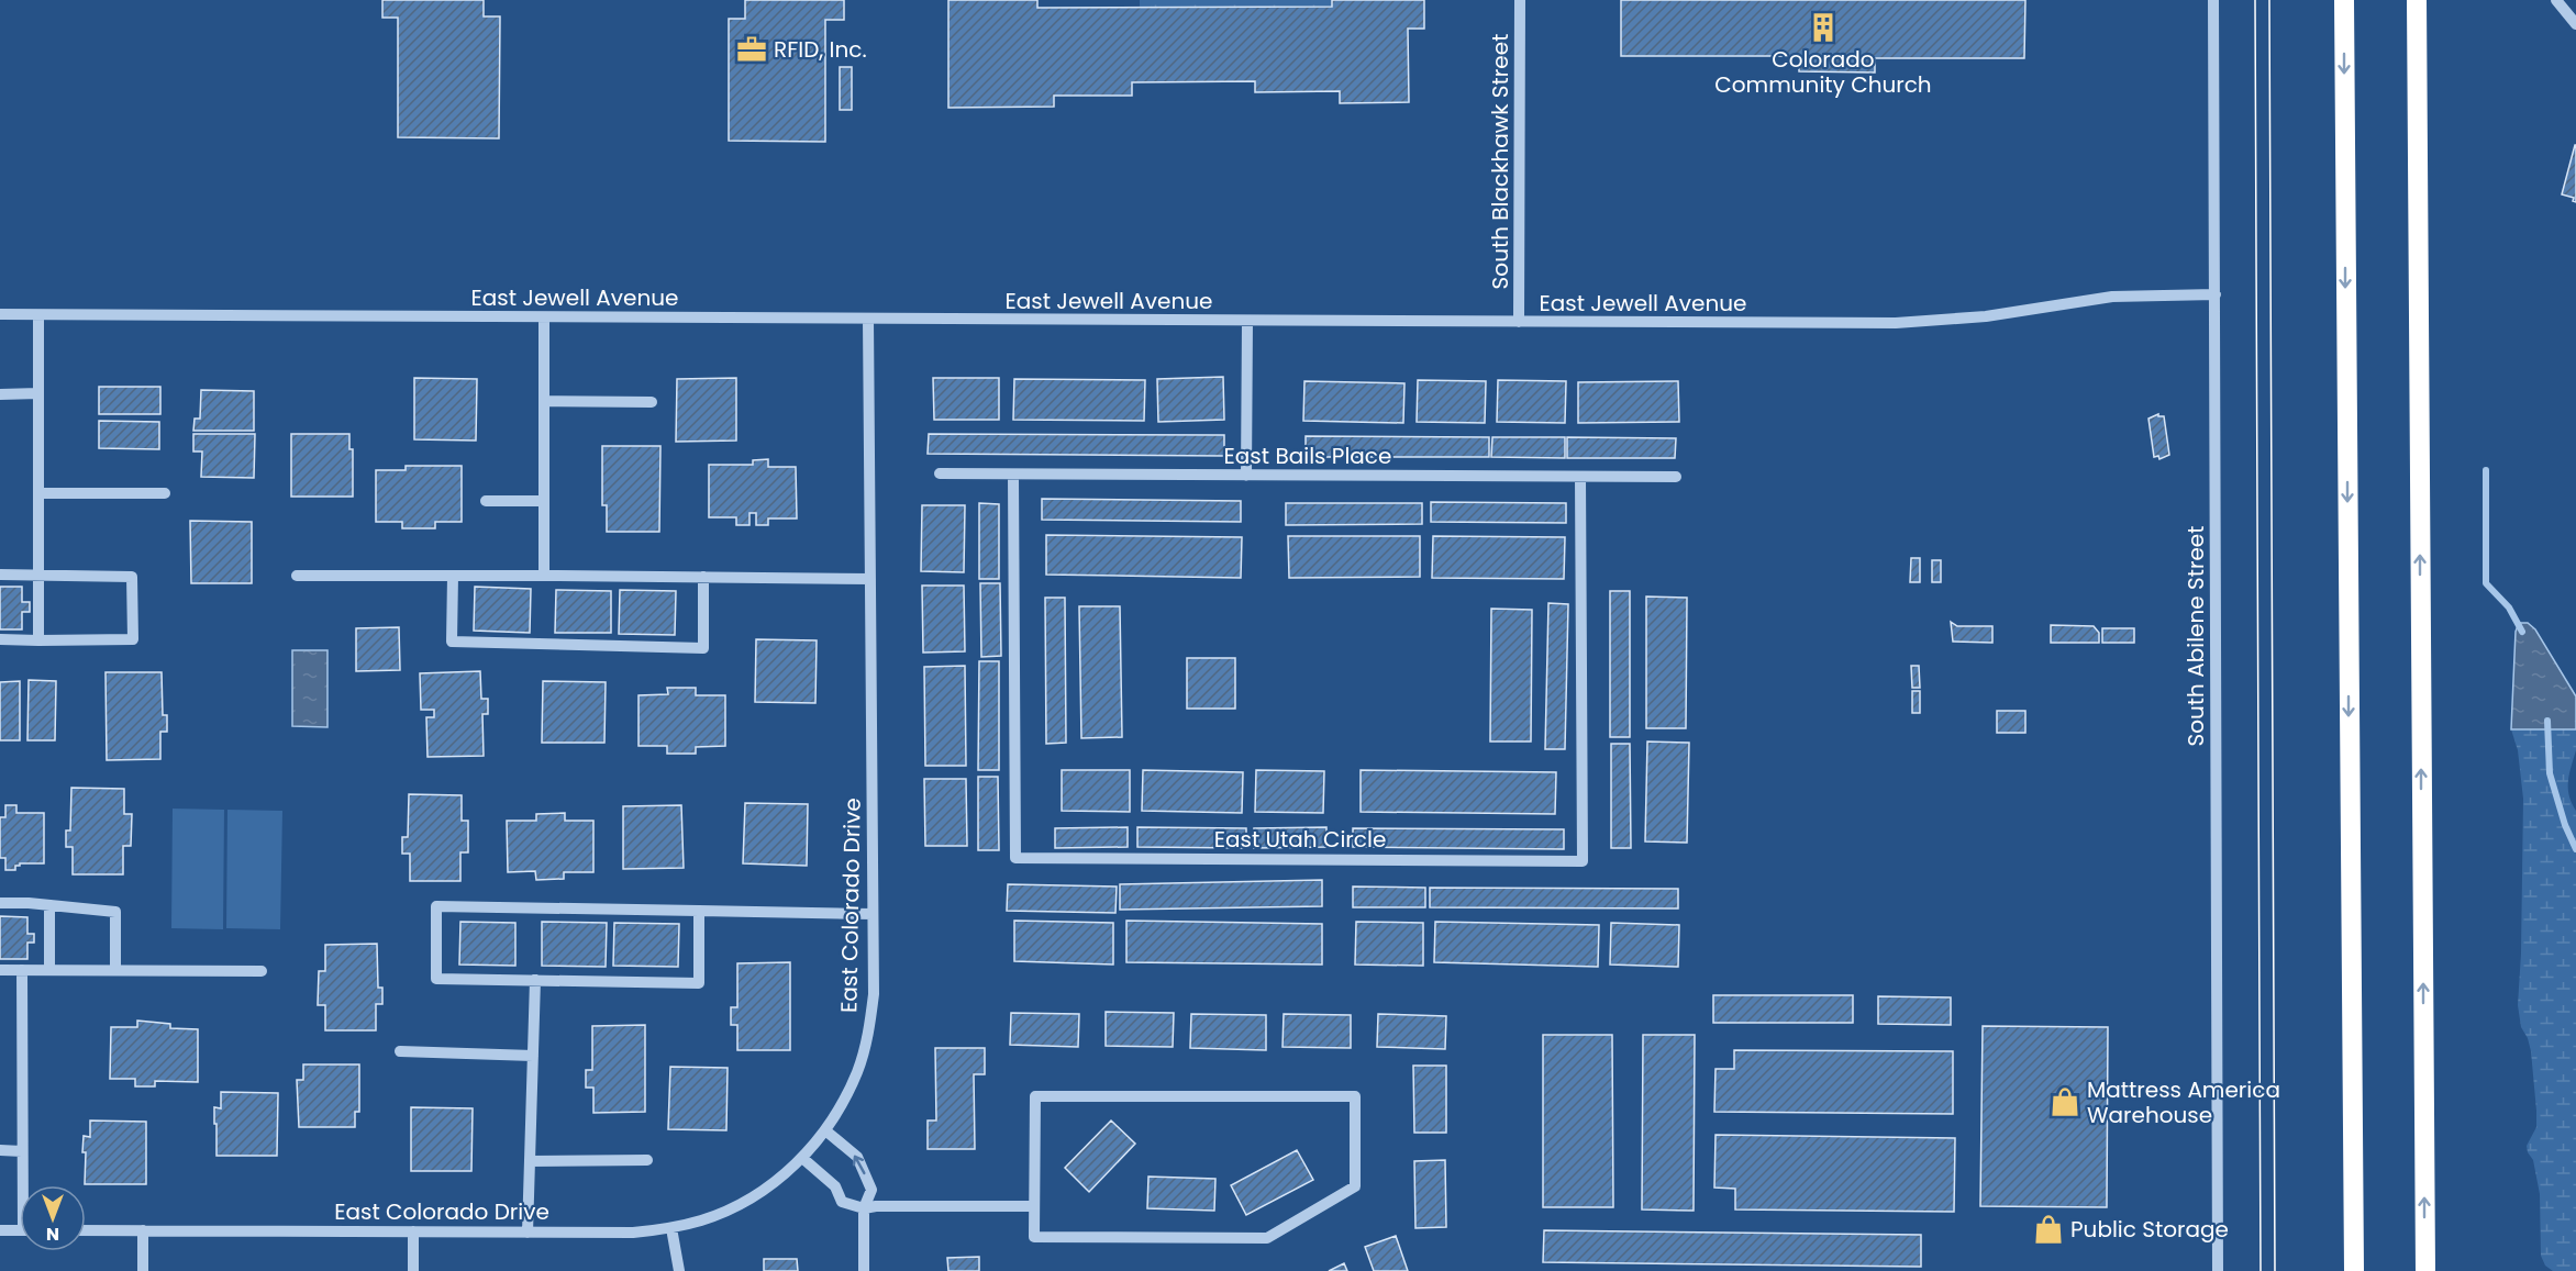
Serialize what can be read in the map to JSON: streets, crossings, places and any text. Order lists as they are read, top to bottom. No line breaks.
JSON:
{"streets":{"street":["South Blackhawk Street","East Jewell Avenue","East Bails Place","South Abilene Street","East Utah Circle","East Colorado Drive"]},"crossings":[["South Blackhawk Street","East Jewell Avenue"],["East Jewell Avenue","South Abilene Street"],["East Jewell Avenue","East Colorado Drive"],["East Bails Place","East Utah Circle"]],"places":{"building":["Colorado Community Church"],"office":["RFID, Inc."],"shop":["Mattress America Warehouse","Public Storage"]},"north":"bottom"}
